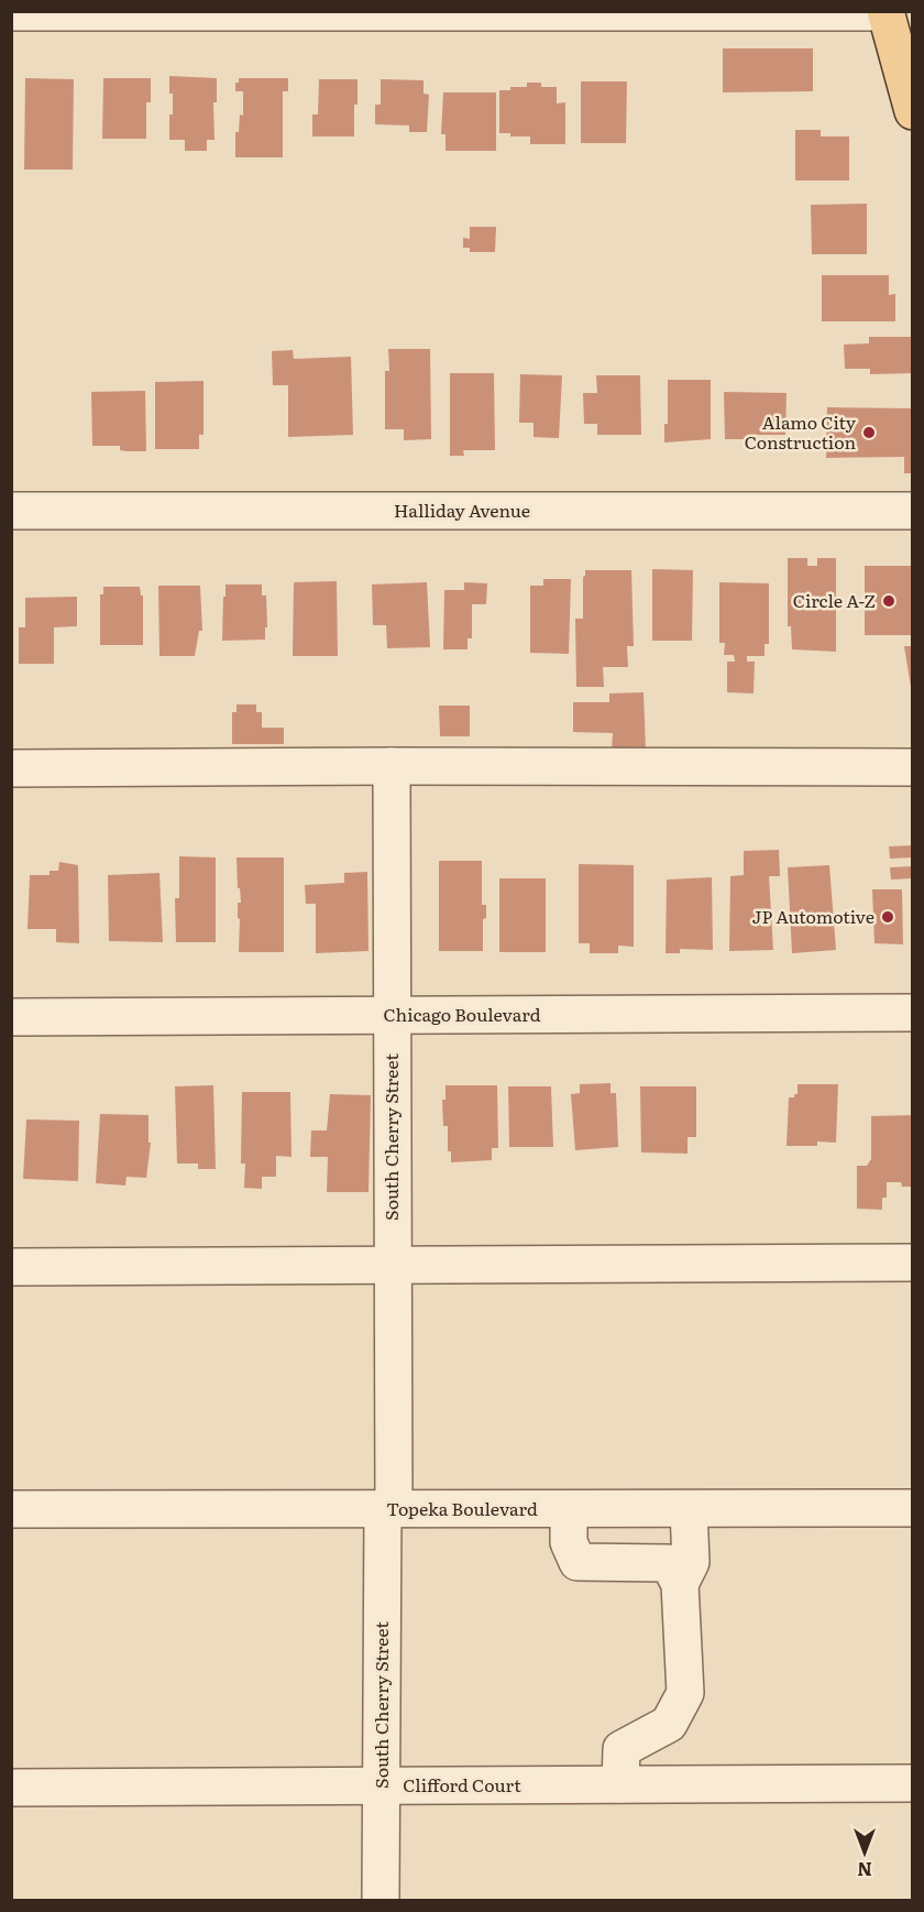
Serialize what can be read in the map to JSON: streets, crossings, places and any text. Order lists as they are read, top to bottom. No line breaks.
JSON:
{"streets":{"street":["Halliday Avenue","Chicago Boulevard","South Cherry Street","Topeka Boulevard","Clifford Court"]},"crossings":[["Chicago Boulevard","South Cherry Street"],["South Cherry Street","Topeka Boulevard"],["South Cherry Street","Clifford Court"]],"places":["Alamo City Construction","Circle A-Z","JP Automotive"],"north":"bottom"}
